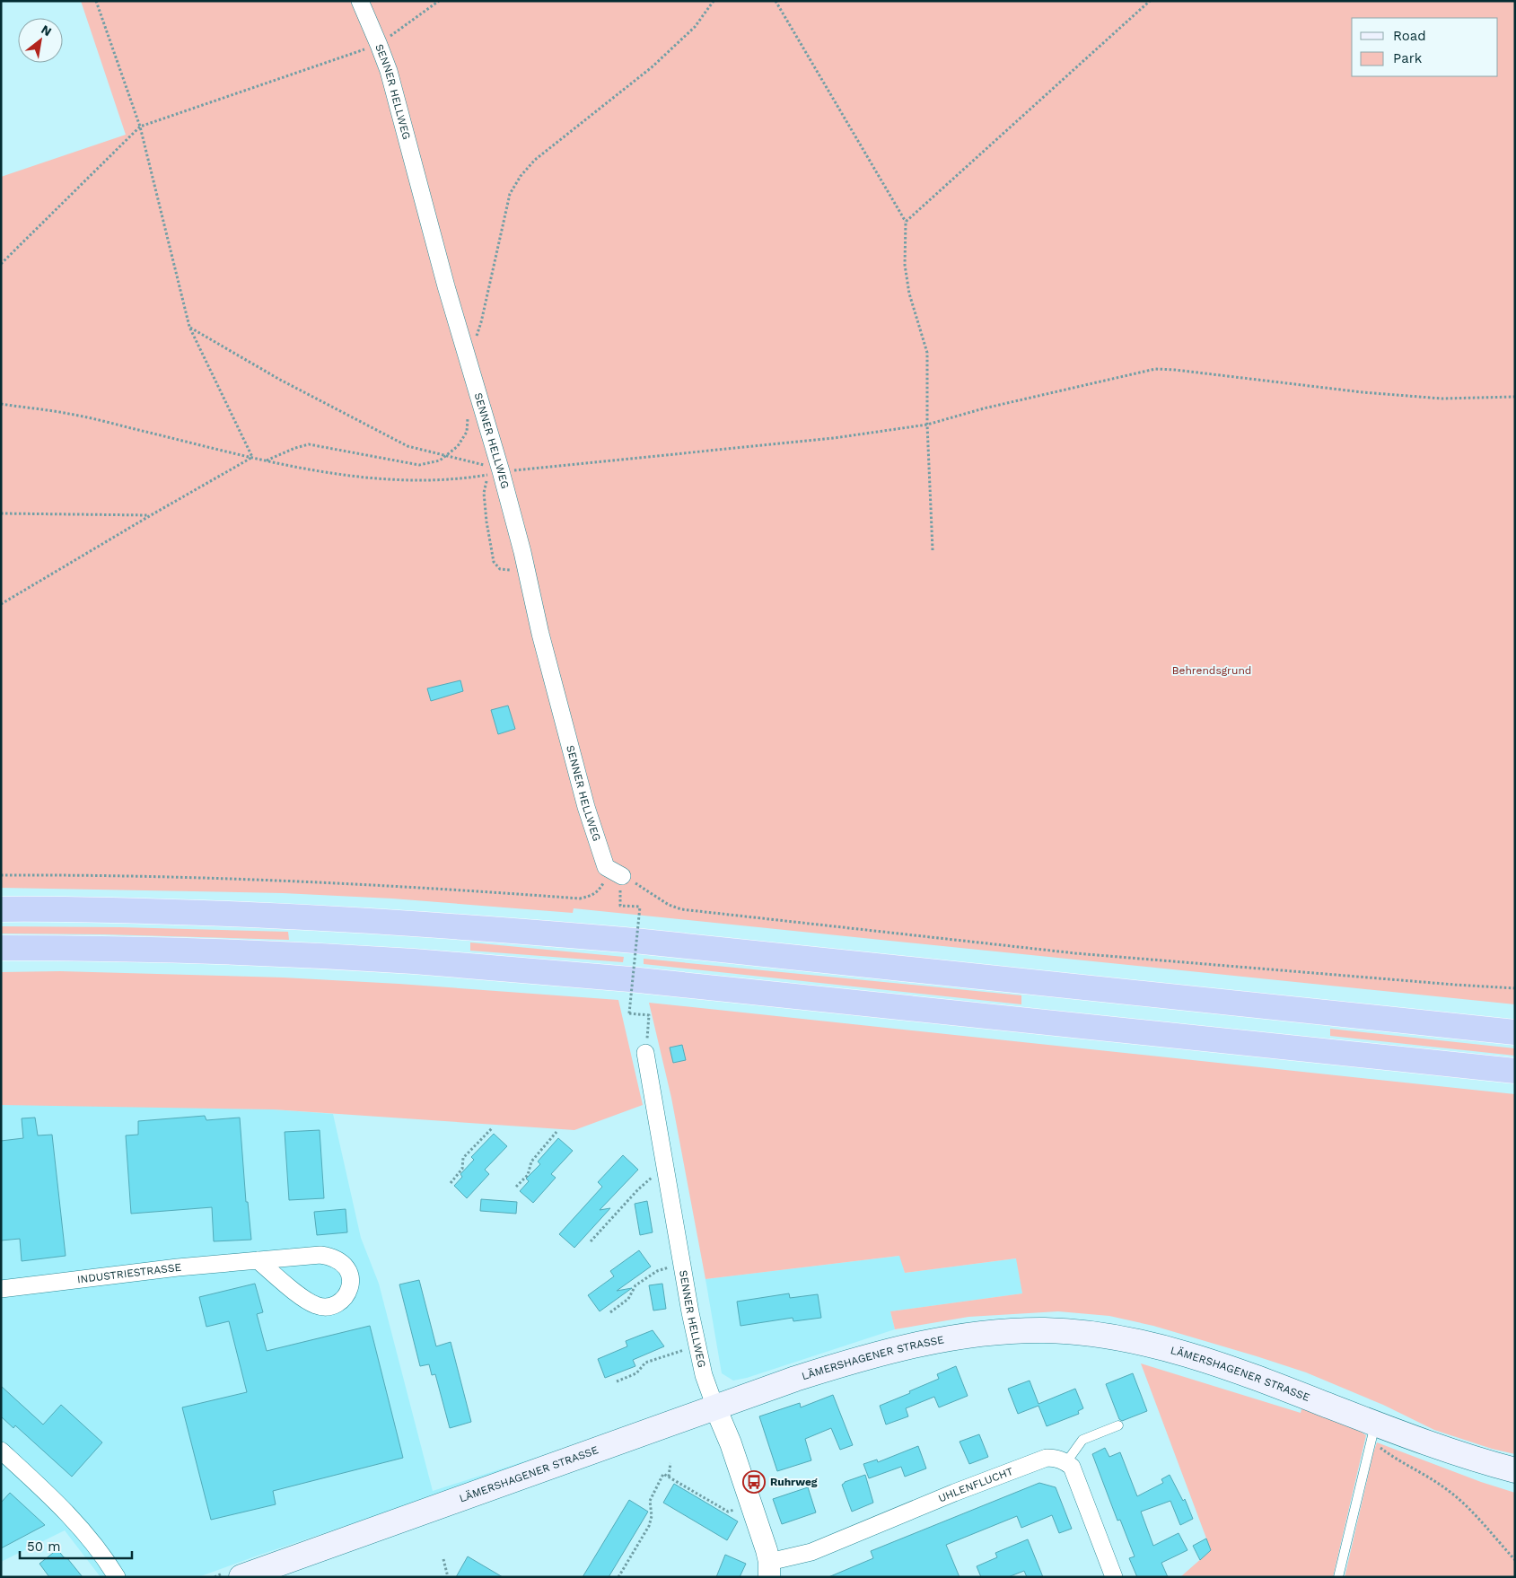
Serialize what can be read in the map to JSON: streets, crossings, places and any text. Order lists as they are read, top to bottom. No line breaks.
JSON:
{"streets":{"main road":["LÄMERSHAGENER STRASSE"],"street":["SENNER HELLWEG","INDUSTRIESTRASSE","UHLENFLUCHT"]},"crossings":[["SENNER HELLWEG","LÄMERSHAGENER STRASSE"],["SENNER HELLWEG","UHLENFLUCHT"]],"parks":["Behrendsgrund"],"places":{"bus stop":["Ruhrweg"]},"legend":["Road","Park"],"scale_bar":"50 m","north":"top right"}
